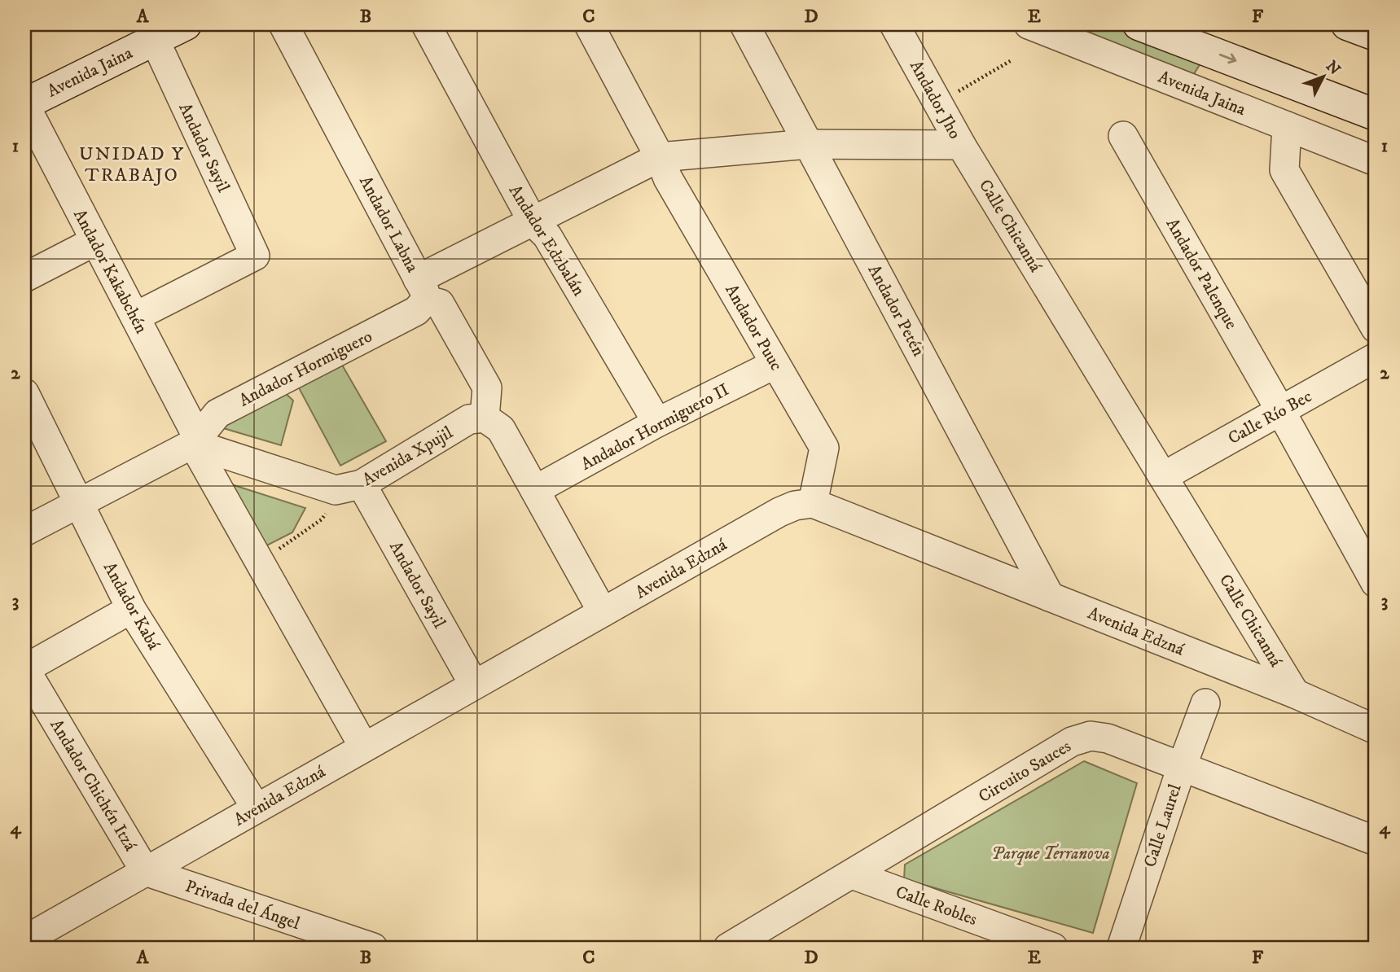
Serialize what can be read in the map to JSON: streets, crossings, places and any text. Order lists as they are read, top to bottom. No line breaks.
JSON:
{"streets":{"main road":["Avenida Jaina"],"street":["Andador Jho","Andador Sayil","Andador Labna","Calle Chicanná","Andador Edzbalán","Andador Kakabchén","Andador Palenque","Andador Petén","Andador Puuc","Andador Hormiguero","Calle Río Bec","Andador Hormiguero II","Avenida Xpujil","Avenida Edzná","Andador Kabá","Circuito Sauces","Andador Chichén Itzá","Calle Laurel","Privada del Ángel","Calle Robles"]},"crossings":[["Avenida Jaina","Andador Sayil"],["Avenida Jaina","Andador Kakabchén"],["Andador Jho","Calle Chicanná"],["Andador Sayil","Andador Kakabchén"],["Andador Sayil","Avenida Xpujil"],["Andador Sayil","Avenida Edzná"],["Andador Labna","Andador Hormiguero"],["Andador Labna","Avenida Xpujil"],["Calle Chicanná","Calle Río Bec"],["Calle Chicanná","Avenida Edzná"],["Andador Edzbalán","Andador Hormiguero"],["Andador Edzbalán","Andador Hormiguero II"],["Andador Kakabchén","Andador Hormiguero"],["Andador Kakabchén","Avenida Edzná"],["Andador Palenque","Calle Río Bec"],["Andador Petén","Avenida Edzná"],["Andador Puuc","Andador Hormiguero"],["Andador Puuc","Andador Hormiguero II"],["Andador Puuc","Avenida Edzná"],["Avenida Edzná","Andador Kabá"],["Avenida Edzná","Andador Chichén Itzá"],["Avenida Edzná","Privada del Ángel"],["Circuito Sauces","Calle Laurel"],["Circuito Sauces","Calle Robles"],["Andador Chichén Itzá","Privada del Ángel"]],"districts":["UNIDAD Y TRABAJO"],"parks":["Parque Terranova"],"north":"top right","grid":{"columns":["A","B","C","D","E","F"],"rows":["1","2","3","4"]}}
